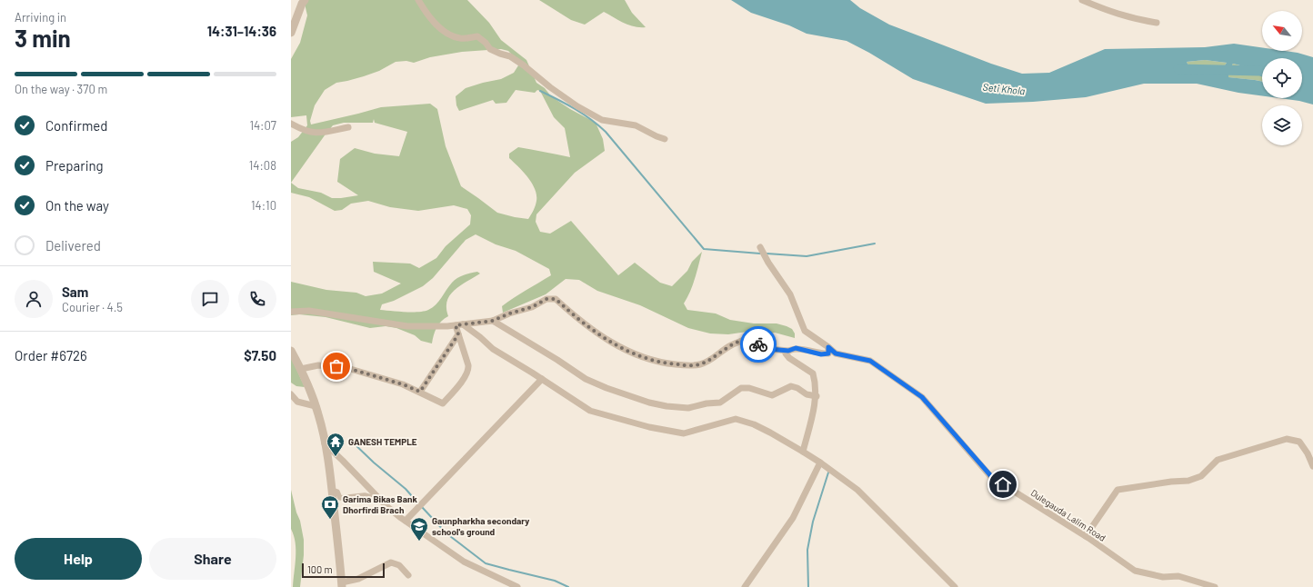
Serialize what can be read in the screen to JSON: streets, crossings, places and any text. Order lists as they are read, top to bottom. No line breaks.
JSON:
{"streets":{"street":["Dulegauda Lalim Road"]},"water":["Seti Khola"],"places":{"temple":["GANESH TEMPLE"],"bank":["Garima Bikas Bank Dhorfirdi Brach"],"school or university":["Gaunpharkha secondary school's ground"]},"scale_bar":"100 m","north":"top left","page":{"heading":["3 min","Arriving in","14:31–14:36"],"panel":["Sam","Courier · 4.5","Order #6726","$7.50"],"bar":"On the way · 370 m","list":[["Confirmed","14:07"],["Preparing","14:08"],["On the way","14:10"],"Delivered"],"buttons":["Help","Share"],"scale":"100 m"}}
